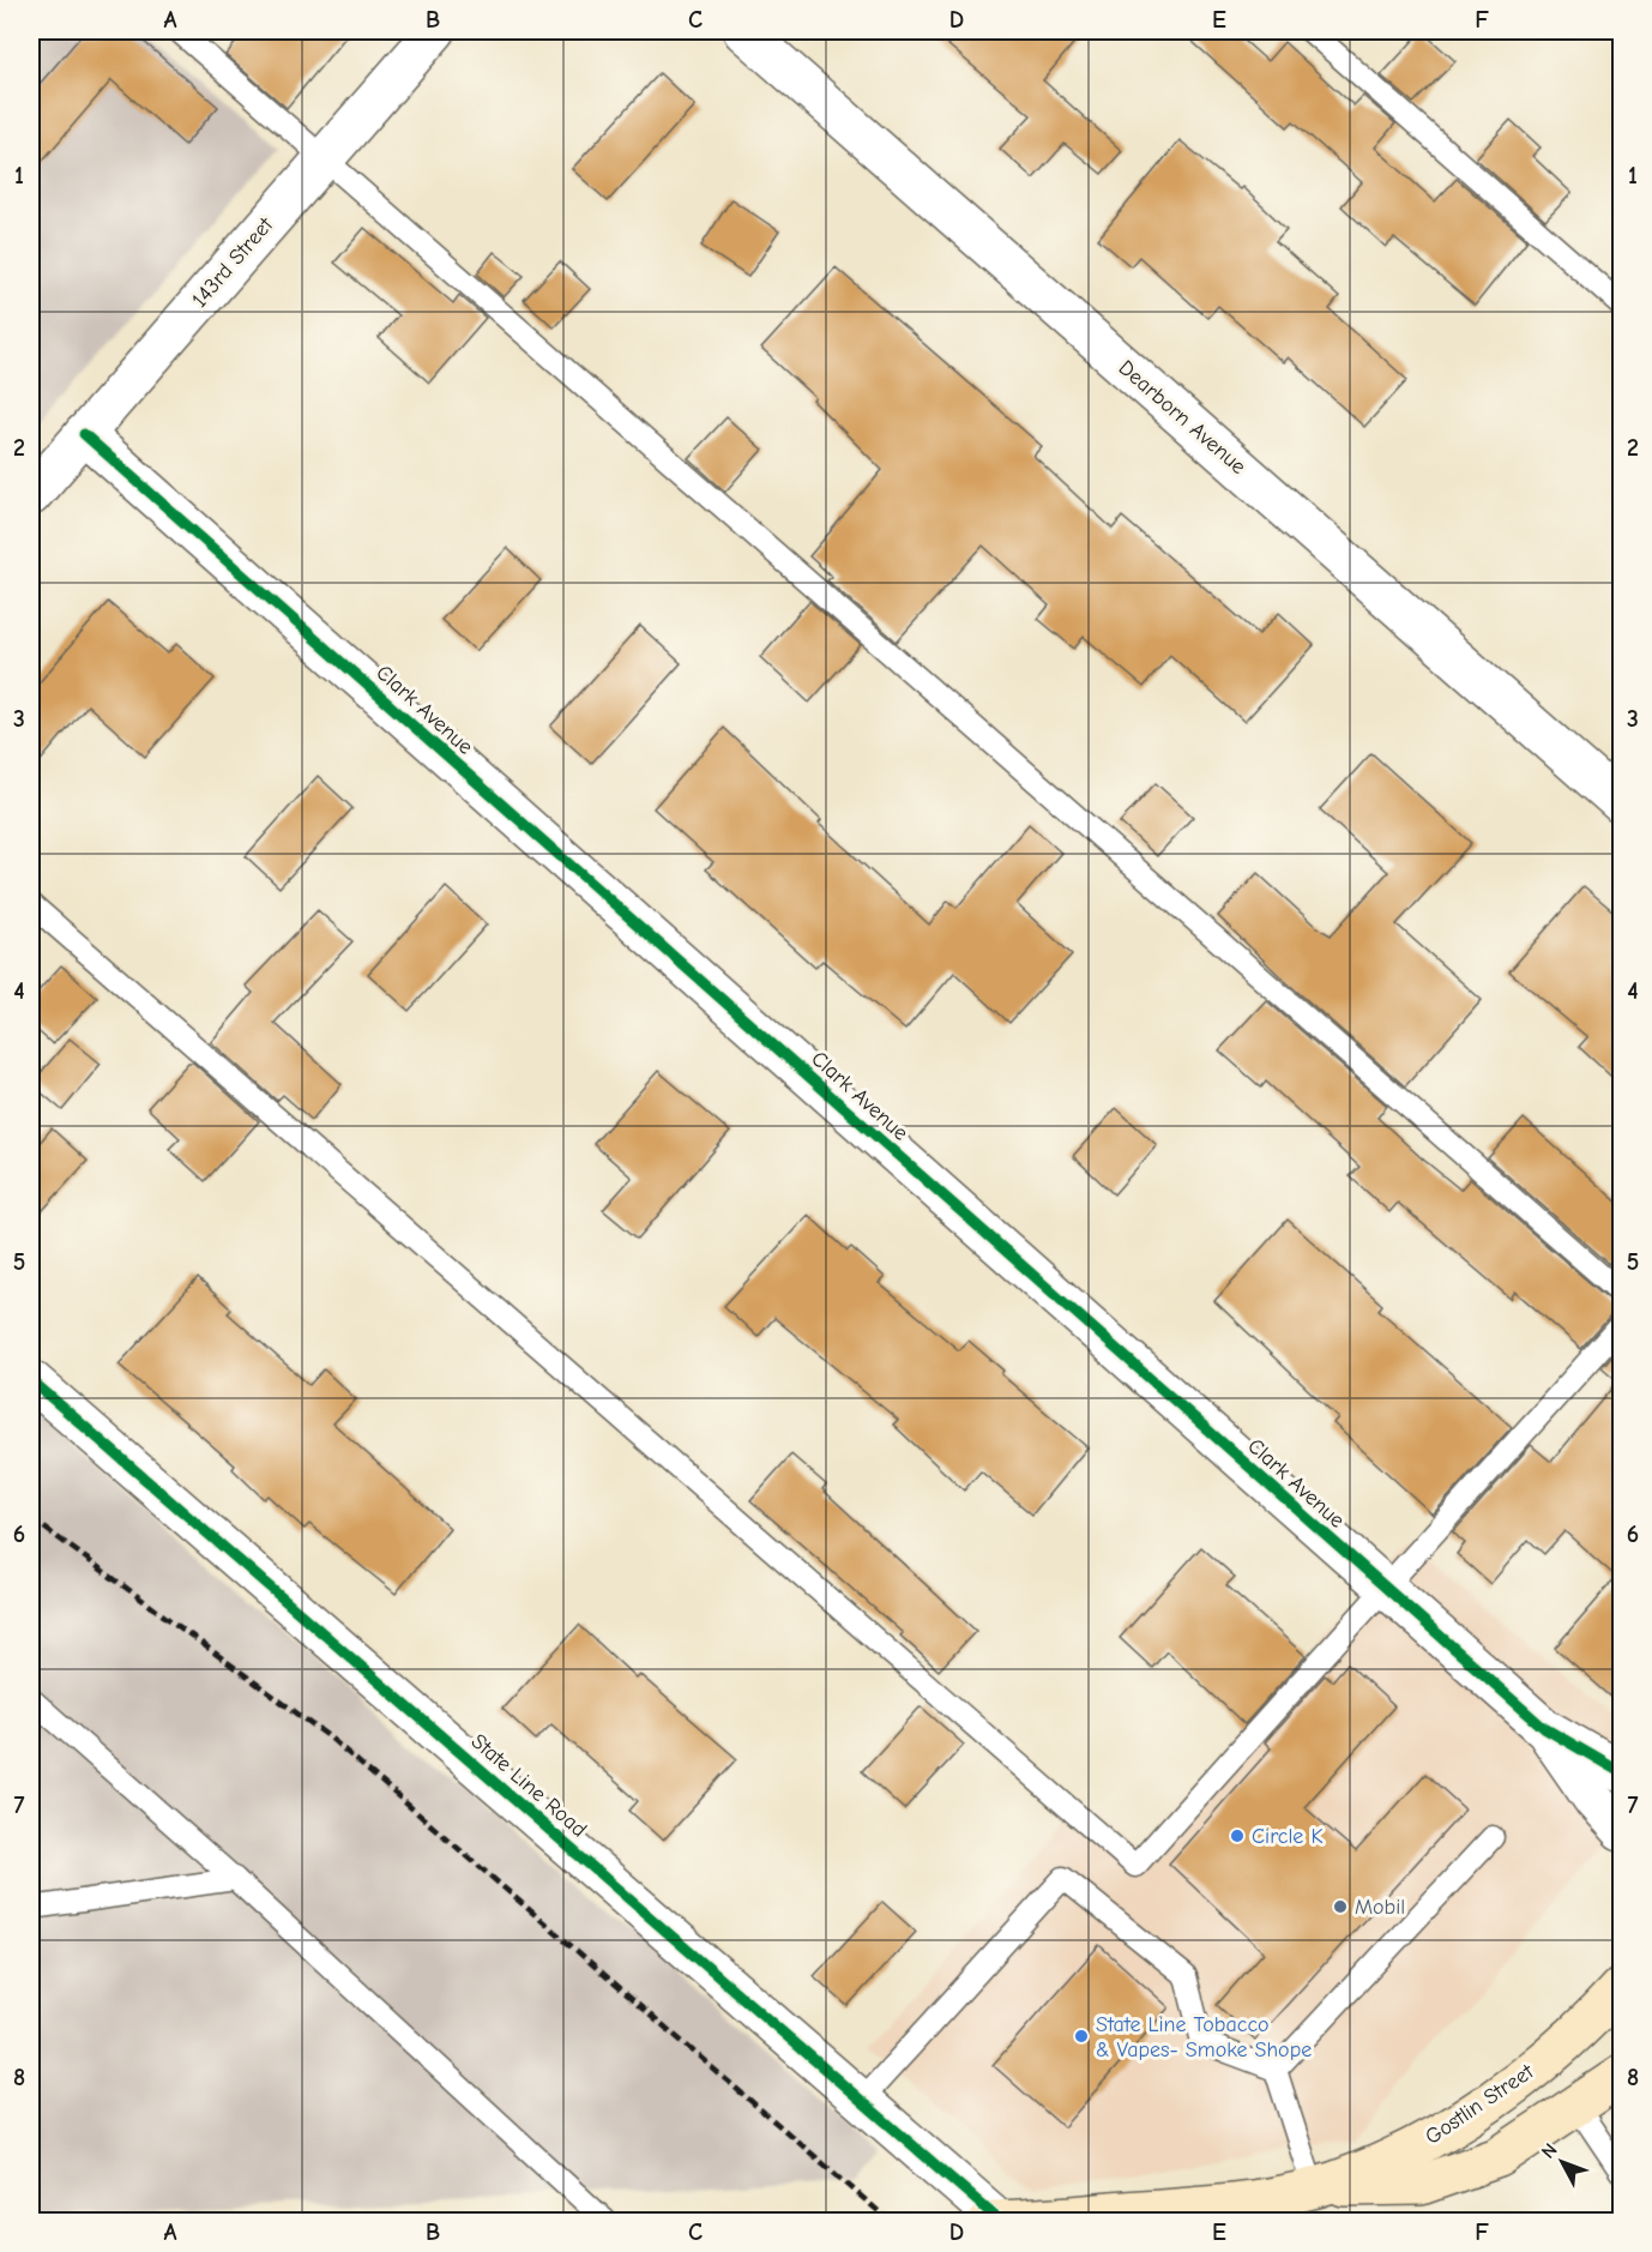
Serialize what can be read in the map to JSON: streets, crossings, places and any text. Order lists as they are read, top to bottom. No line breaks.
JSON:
{"streets":{"main road":["Gostlin Street"],"street":["143rd Street","Dearborn Avenue","Clark Avenue","State Line Road"]},"crossings":[["143rd Street","Clark Avenue"],["State Line Road","Gostlin Street"]],"places":["Circle K","Mobil","State Line Tobacco & Vapes- Smoke Shope"],"north":"top left","grid":{"columns":["A","B","C","D","E","F"],"rows":["1","2","3","4","5","6","7","8"]}}
